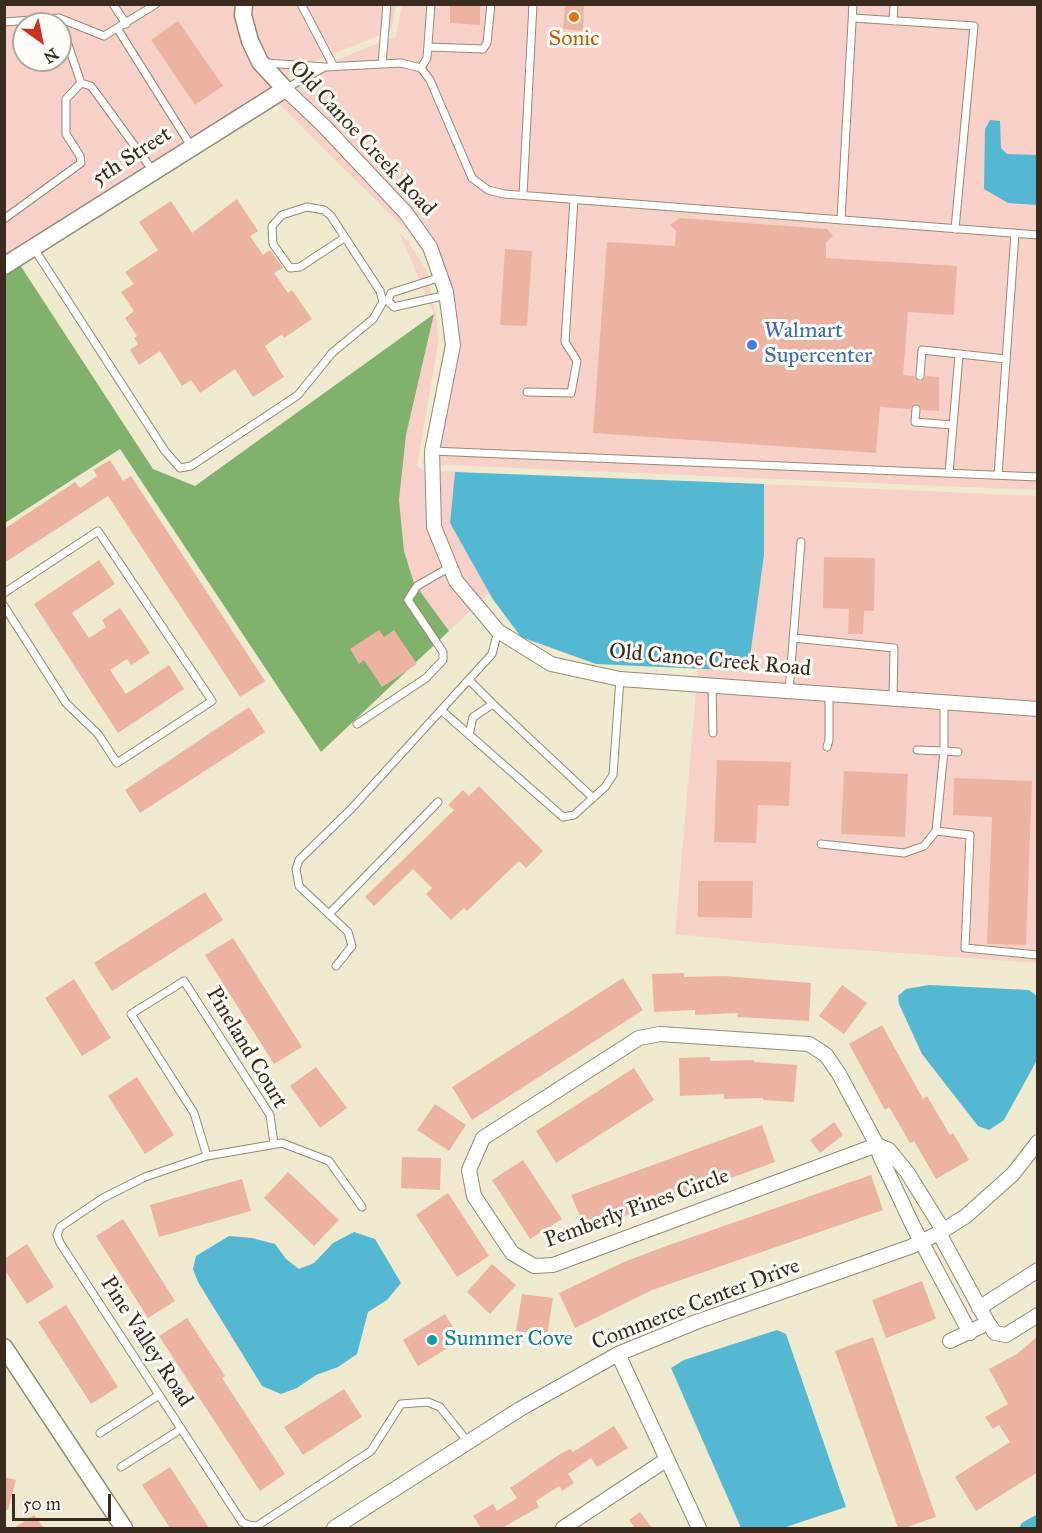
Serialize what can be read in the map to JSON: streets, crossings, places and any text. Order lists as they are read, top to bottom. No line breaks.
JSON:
{"streets":{"street":["Old Canoe Creek Road","5th Street","Pemberly Pines Circle","Commerce Center Drive"],"lane":["Pineland Court","Pine Valley Road"]},"crossings":[["Old Canoe Creek Road","5th Street"],["Pineland Court","Pine Valley Road"],["Pemberly Pines Circle","Commerce Center Drive"],["Commerce Center Drive","Pine Valley Road"]],"places":["Sonic","Walmart Supercenter","Summer Cove"],"scale_bar":"50 m","north":"bottom right"}
